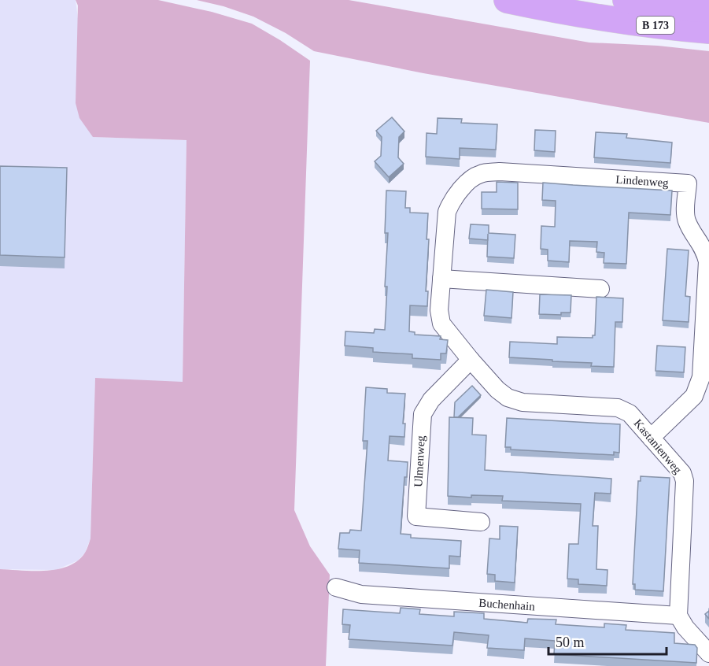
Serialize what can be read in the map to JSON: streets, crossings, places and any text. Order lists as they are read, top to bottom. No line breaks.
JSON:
{"streets":{"highway":["B 173"],"street":["Lindenweg","Kastanienweg","Ulmenweg","Buchenhain"]},"crossings":[["Lindenweg","Kastanienweg"],["Kastanienweg","Ulmenweg"],["Kastanienweg","Buchenhain"]],"scale_bar":"50 m"}
